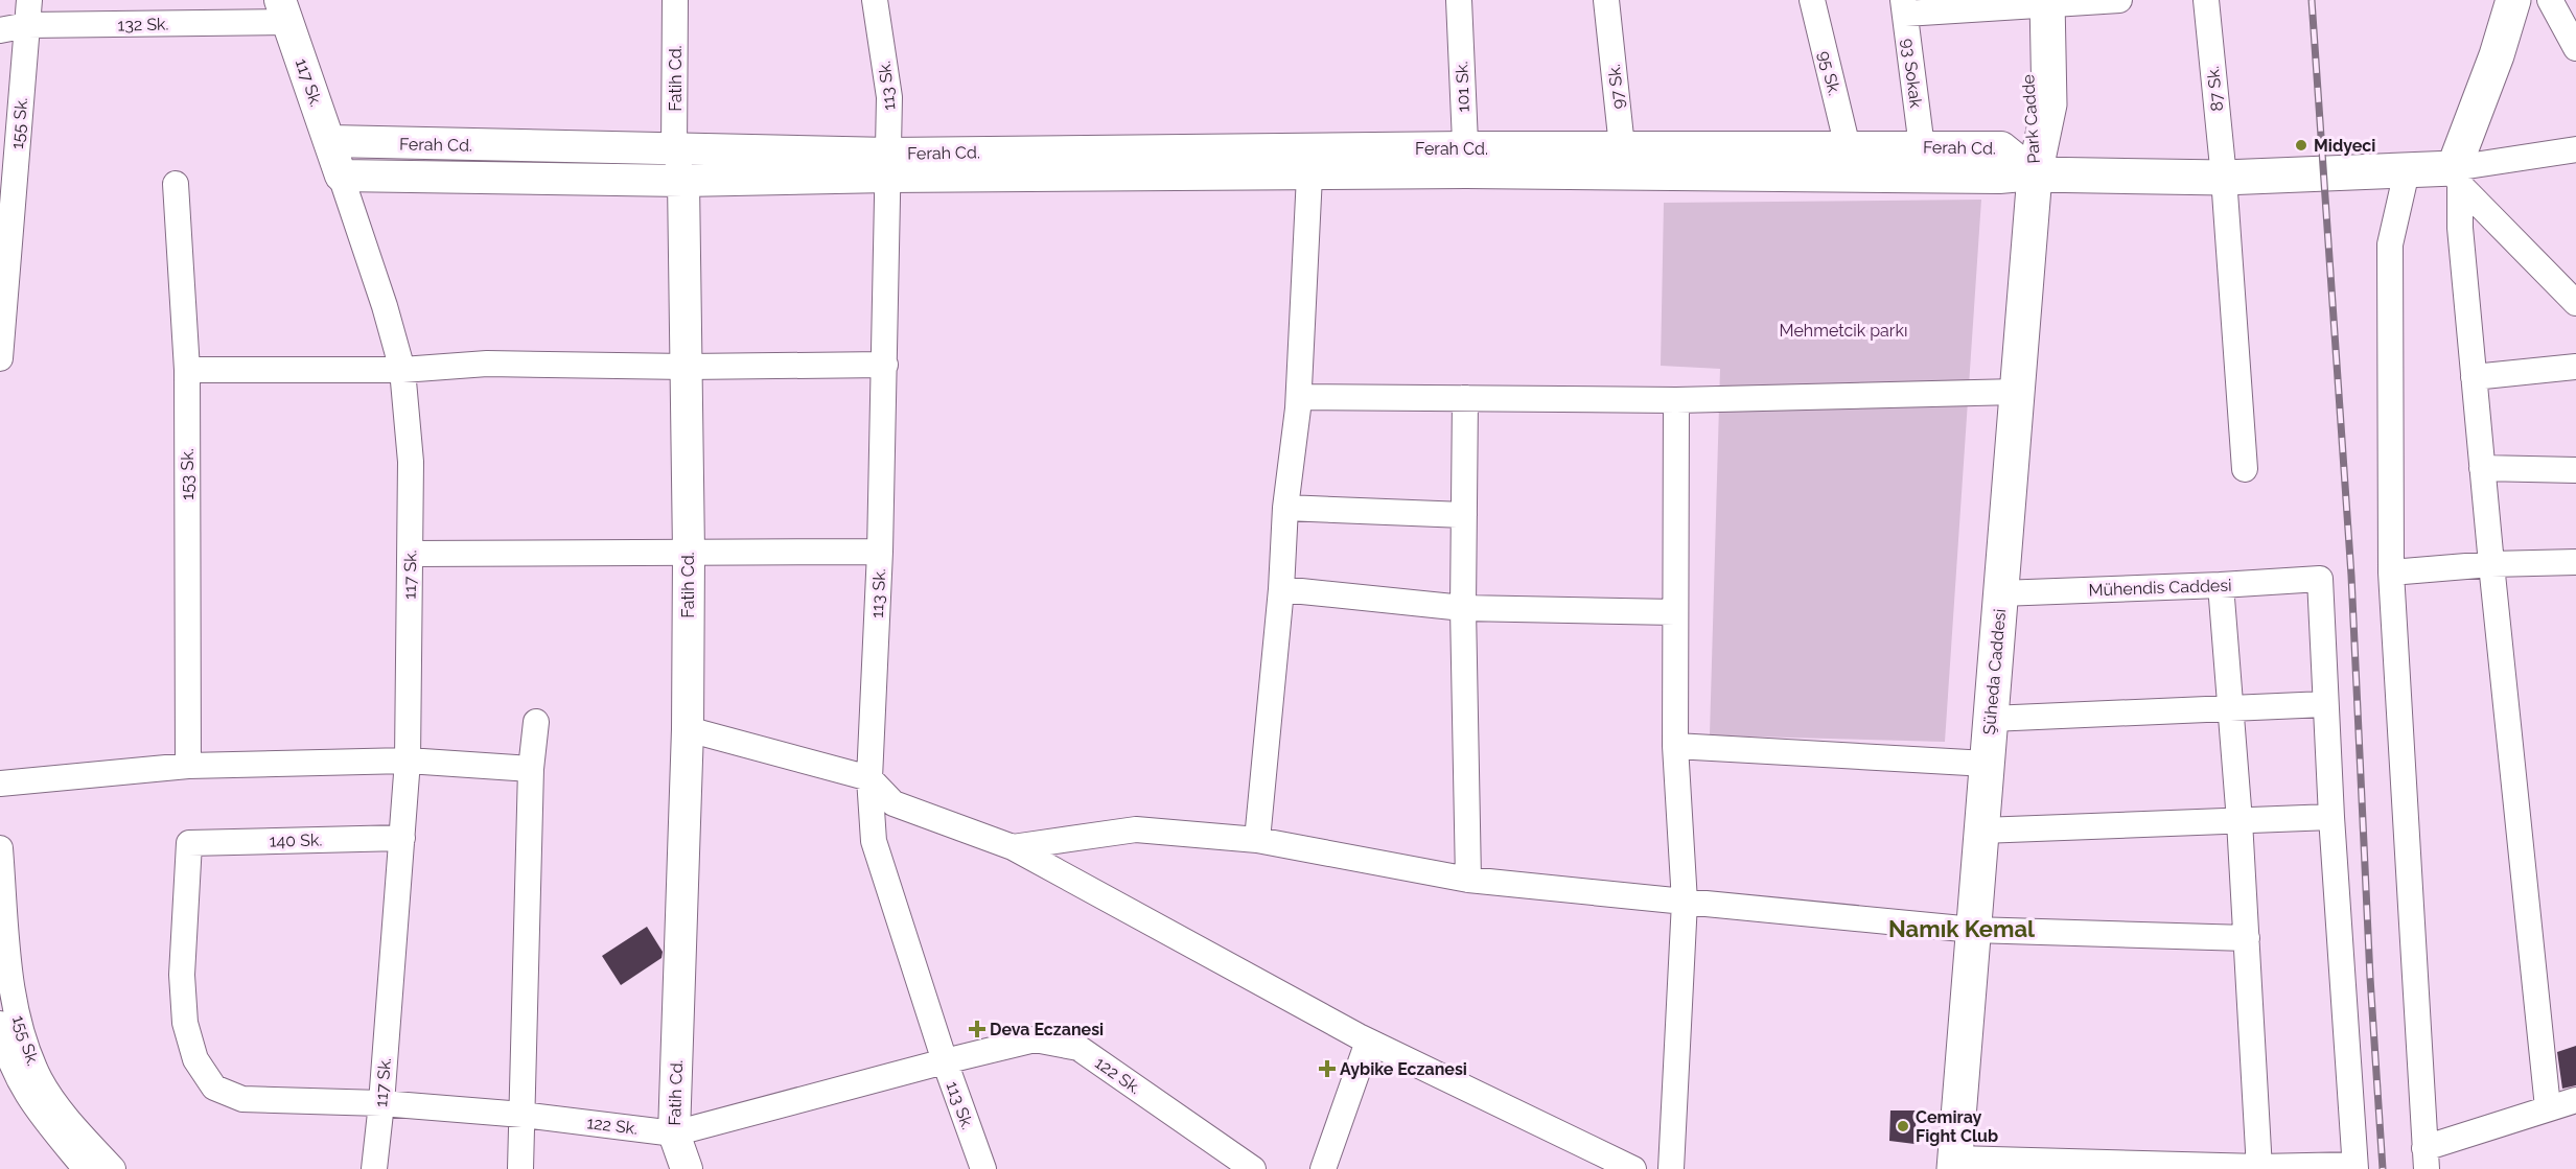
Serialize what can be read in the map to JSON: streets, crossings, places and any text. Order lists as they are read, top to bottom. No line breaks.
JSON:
{"streets":{"main road":["Park Cadde","Şüheda Caddesi"],"street":["132 Sk.","95 Sk.","93 Sokak","Fatih Cd.","117 Sk.","113 Sk.","101 Sk.","97 Sk.","87 Sk.","155 Sk.","Ferah Cd.","153 Sk.","Mühendis Caddesi","140 Sk.","122 Sk."]},"crossings":[["132 Sk.","117 Sk."],["132 Sk.","155 Sk."],["95 Sk.","Ferah Cd."],["93 Sokak","Ferah Cd."],["Fatih Cd.","Ferah Cd."],["Fatih Cd.","122 Sk."],["117 Sk.","Ferah Cd."],["117 Sk.","140 Sk."],["117 Sk.","122 Sk."],["113 Sk.","Ferah Cd."],["113 Sk.","122 Sk."],["101 Sk.","Ferah Cd."],["97 Sk.","Ferah Cd."],["Park Cadde","Ferah Cd."],["Park Cadde","Şüheda Caddesi"],["Ferah Cd.","Şüheda Caddesi"],["Mühendis Caddesi","Şüheda Caddesi"],["140 Sk.","122 Sk."]],"districts":["Namık Kemal"],"parks":["Mehmetcik parkı"],"places":{"other":["Midyeci","Cemiray Fight Club"],"health":["Deva Eczanesi","Aybike Eczanesi"]}}
